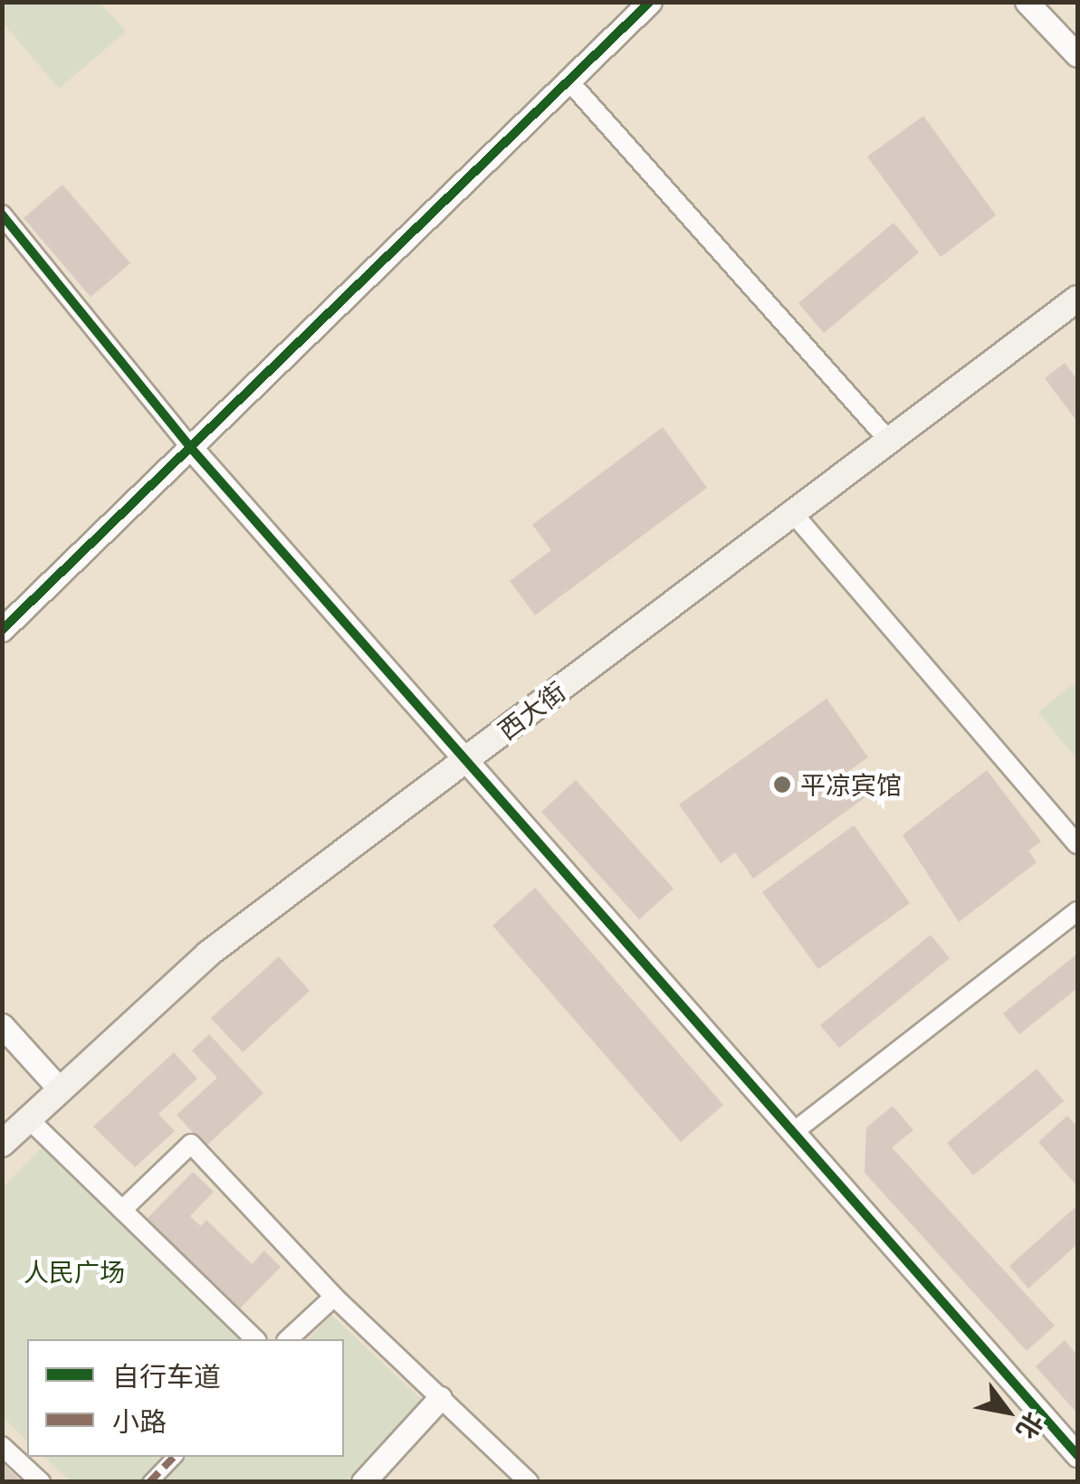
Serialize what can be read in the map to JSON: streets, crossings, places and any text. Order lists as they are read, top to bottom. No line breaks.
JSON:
{"streets":{"main road":["西大街"]},"parks":["人民广场"],"places":["平凉宾馆"],"legend":["自行车道","小路"],"north":"bottom right"}
